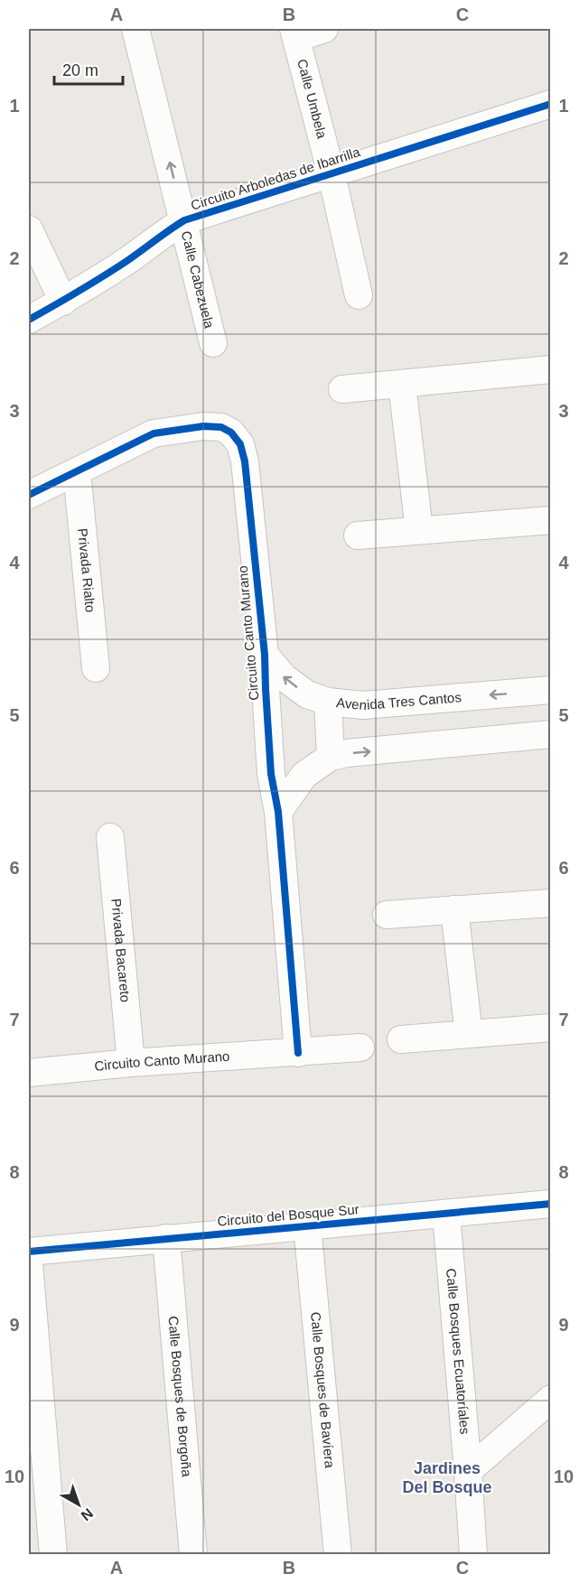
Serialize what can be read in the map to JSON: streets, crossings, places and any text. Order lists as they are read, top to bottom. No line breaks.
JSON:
{"streets":{"street":["Calle Umbela","Circuito Arboledas de Ibarrilla","Calle Cabezuela","Privada Rialto","Circuito Canto Murano","Avenida Tres Cantos","Privada Bacareto","Circuito del Bosque Sur","Calle Bosques Ecuatoríales","Calle Bosques de Bavíera","Calle Bosques de Borgoña"]},"crossings":[["Calle Umbela","Circuito Arboledas de Ibarrilla"],["Circuito Arboledas de Ibarrilla","Calle Cabezuela"],["Privada Rialto","Circuito Canto Murano"],["Circuito Canto Murano","Avenida Tres Cantos"],["Circuito Canto Murano","Privada Bacareto"],["Circuito del Bosque Sur","Calle Bosques Ecuatoríales"],["Circuito del Bosque Sur","Calle Bosques de Bavíera"],["Circuito del Bosque Sur","Calle Bosques de Borgoña"]],"one_way":["Calle Cabezuela"],"districts":["Jardines Del Bosque"],"scale_bar":"20 m","north":"bottom right","grid":{"columns":["A","B","C"],"rows":["1","2","3","4","5","6","7","8","9","10"]}}
